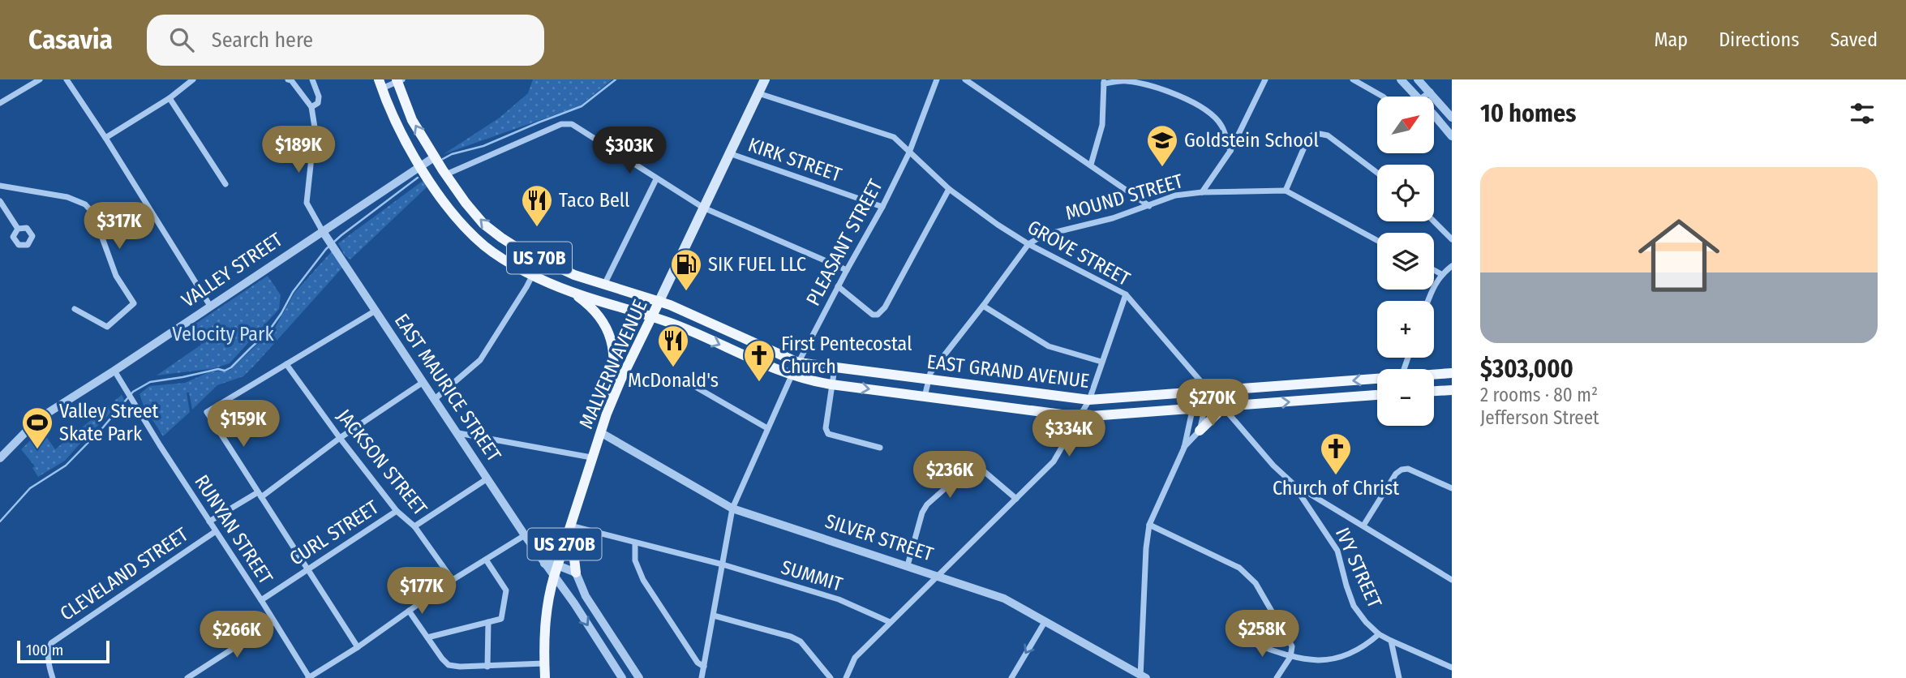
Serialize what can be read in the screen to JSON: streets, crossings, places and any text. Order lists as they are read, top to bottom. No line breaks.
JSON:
{"streets":{"main road":["US 70B","MALVERN AVENUE","EAST GRAND AVENUE","US 270B"],"street":["KIRK STREET","MOUND STREET","PLEASANT STREET","GROVE STREET","VALLEY STREET","EAST MAURICE STREET","JACKSON STREET","RUNYAN STREET","CURL STREET","SILVER STREET","IVY STREET","CLEVELAND STREET","SUMMIT"]},"crossings":[["KIRK STREET","PLEASANT STREET"],["KIRK STREET","MALVERN AVENUE"],["MOUND STREET","GROVE STREET"],["PLEASANT STREET","GROVE STREET"],["PLEASANT STREET","EAST GRAND AVENUE"],["PLEASANT STREET","SILVER STREET"],["PLEASANT STREET","SUMMIT"],["GROVE STREET","MALVERN AVENUE"],["GROVE STREET","EAST GRAND AVENUE"],["GROVE STREET","IVY STREET"],["US 70B","VALLEY STREET"],["US 70B","EAST GRAND AVENUE"],["VALLEY STREET","EAST GRAND AVENUE"],["VALLEY STREET","EAST MAURICE STREET"],["VALLEY STREET","RUNYAN STREET"],["MALVERN AVENUE","EAST GRAND AVENUE"],["MALVERN AVENUE","EAST MAURICE STREET"],["MALVERN AVENUE","SILVER STREET"],["MALVERN AVENUE","US 270B"],["MALVERN AVENUE","SUMMIT"],["EAST GRAND AVENUE","US 270B"],["EAST MAURICE STREET","CLEVELAND STREET"],["JACKSON STREET","CURL STREET"],["JACKSON STREET","CLEVELAND STREET"],["RUNYAN STREET","CURL STREET"],["RUNYAN STREET","CLEVELAND STREET"]],"parks":["Velocity Park"],"places":{"school or university":["Goldstein School"],"restaurant":["Taco Bell","McDonald's"],"fuel station":["SIK FUEL LLC"],"church":["First Pentecostal Church","Church of Christ"],"sports":["Valley Street Skate Park"]},"scale_bar":"100 m","north":"top right","page":{"header":"Casavia","search":"Search here","nav":["Map","Directions","Saved"],"heading":"10 homes","map_buttons":["+","−"],"price":["$189K","$303K","$317K","$270K","$159K","$334K","$236K","$177K","$258K","$266K"],"list":[{"name":"$303,000","note":"2 rooms · 80 m² · Jefferson Street"}],"scale":"100 m"}}
